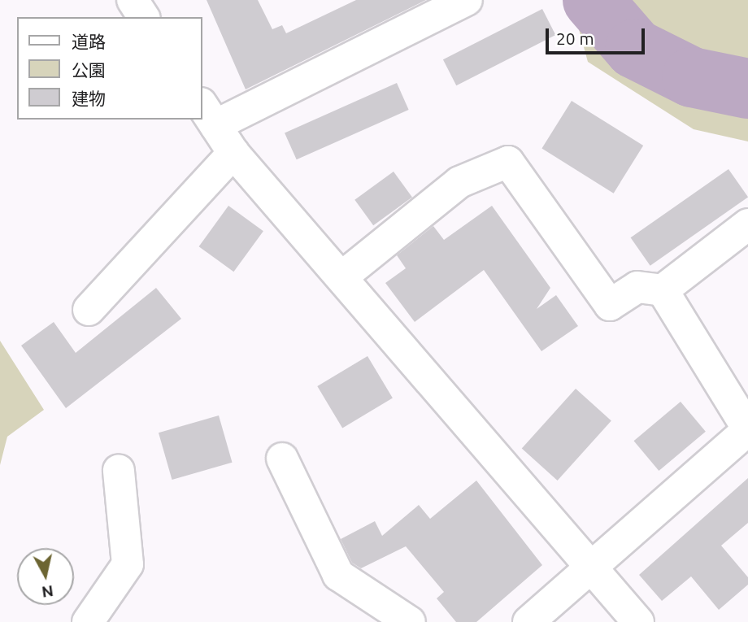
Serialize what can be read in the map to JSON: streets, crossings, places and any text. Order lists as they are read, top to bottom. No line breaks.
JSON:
{"legend":["道路","公園","建物"],"scale_bar":"20 m","north":"bottom"}
